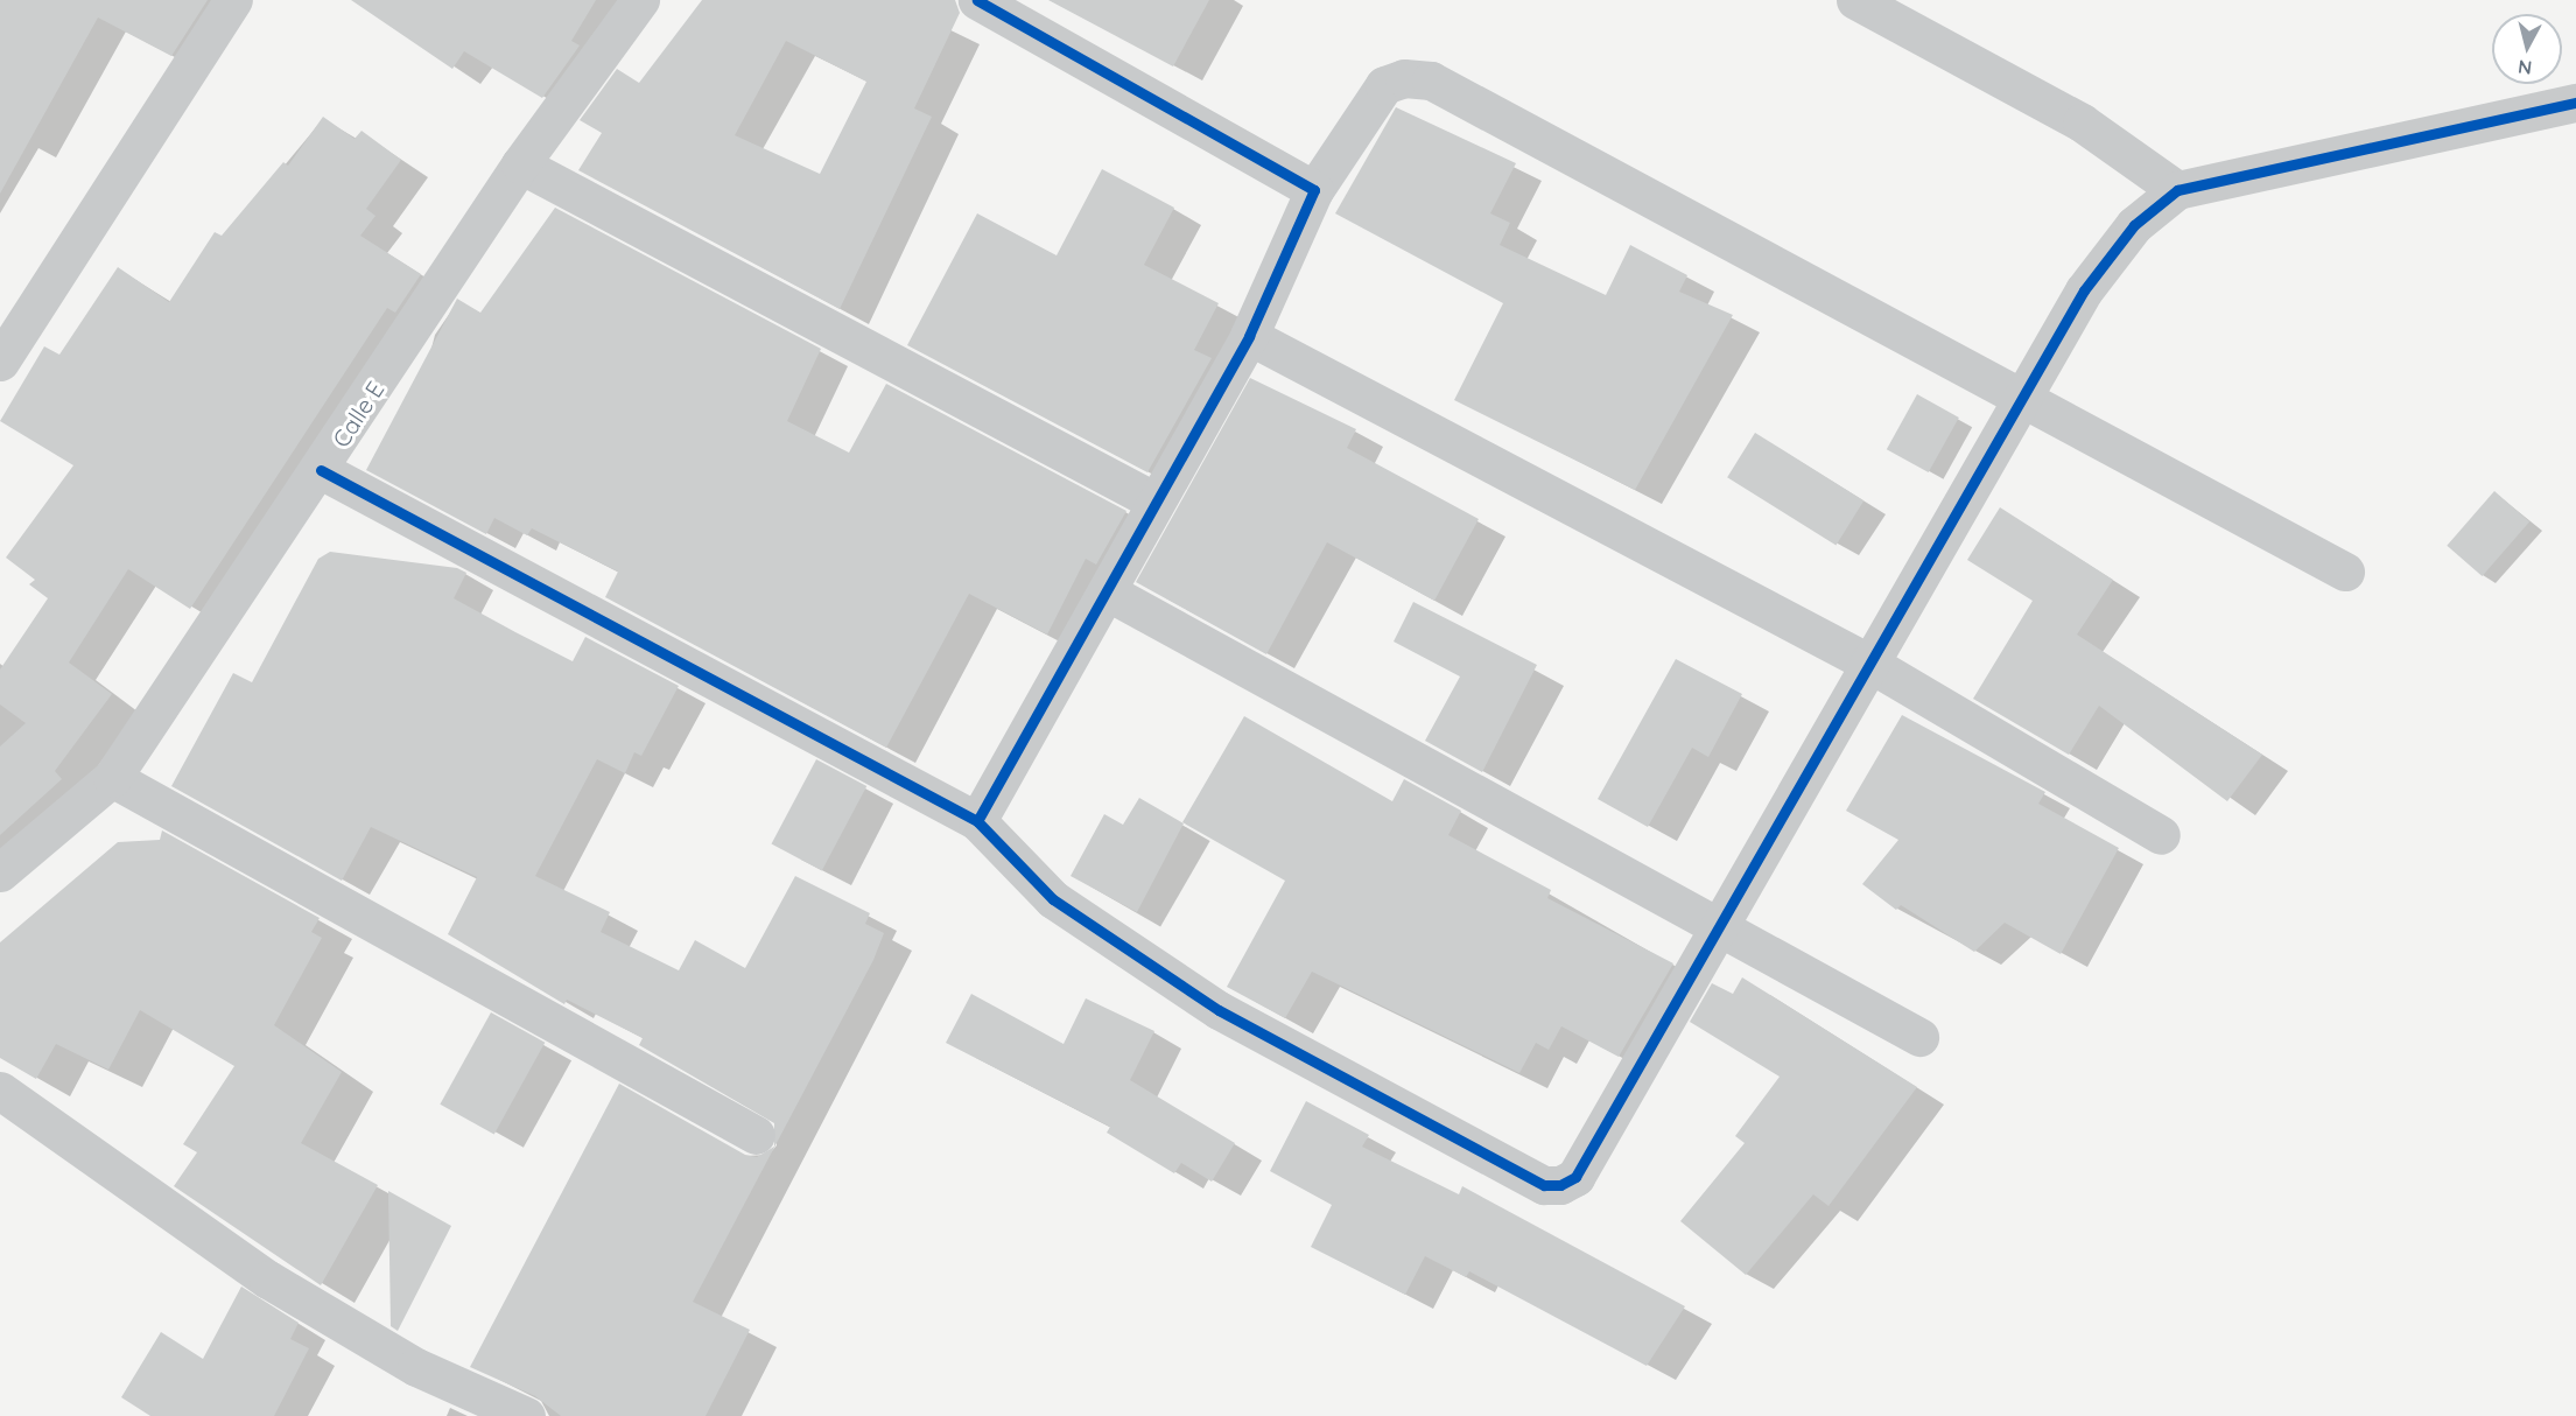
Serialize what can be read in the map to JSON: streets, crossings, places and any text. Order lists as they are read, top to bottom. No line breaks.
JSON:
{"streets":{"street":["Calle E"]},"north":"bottom"}
